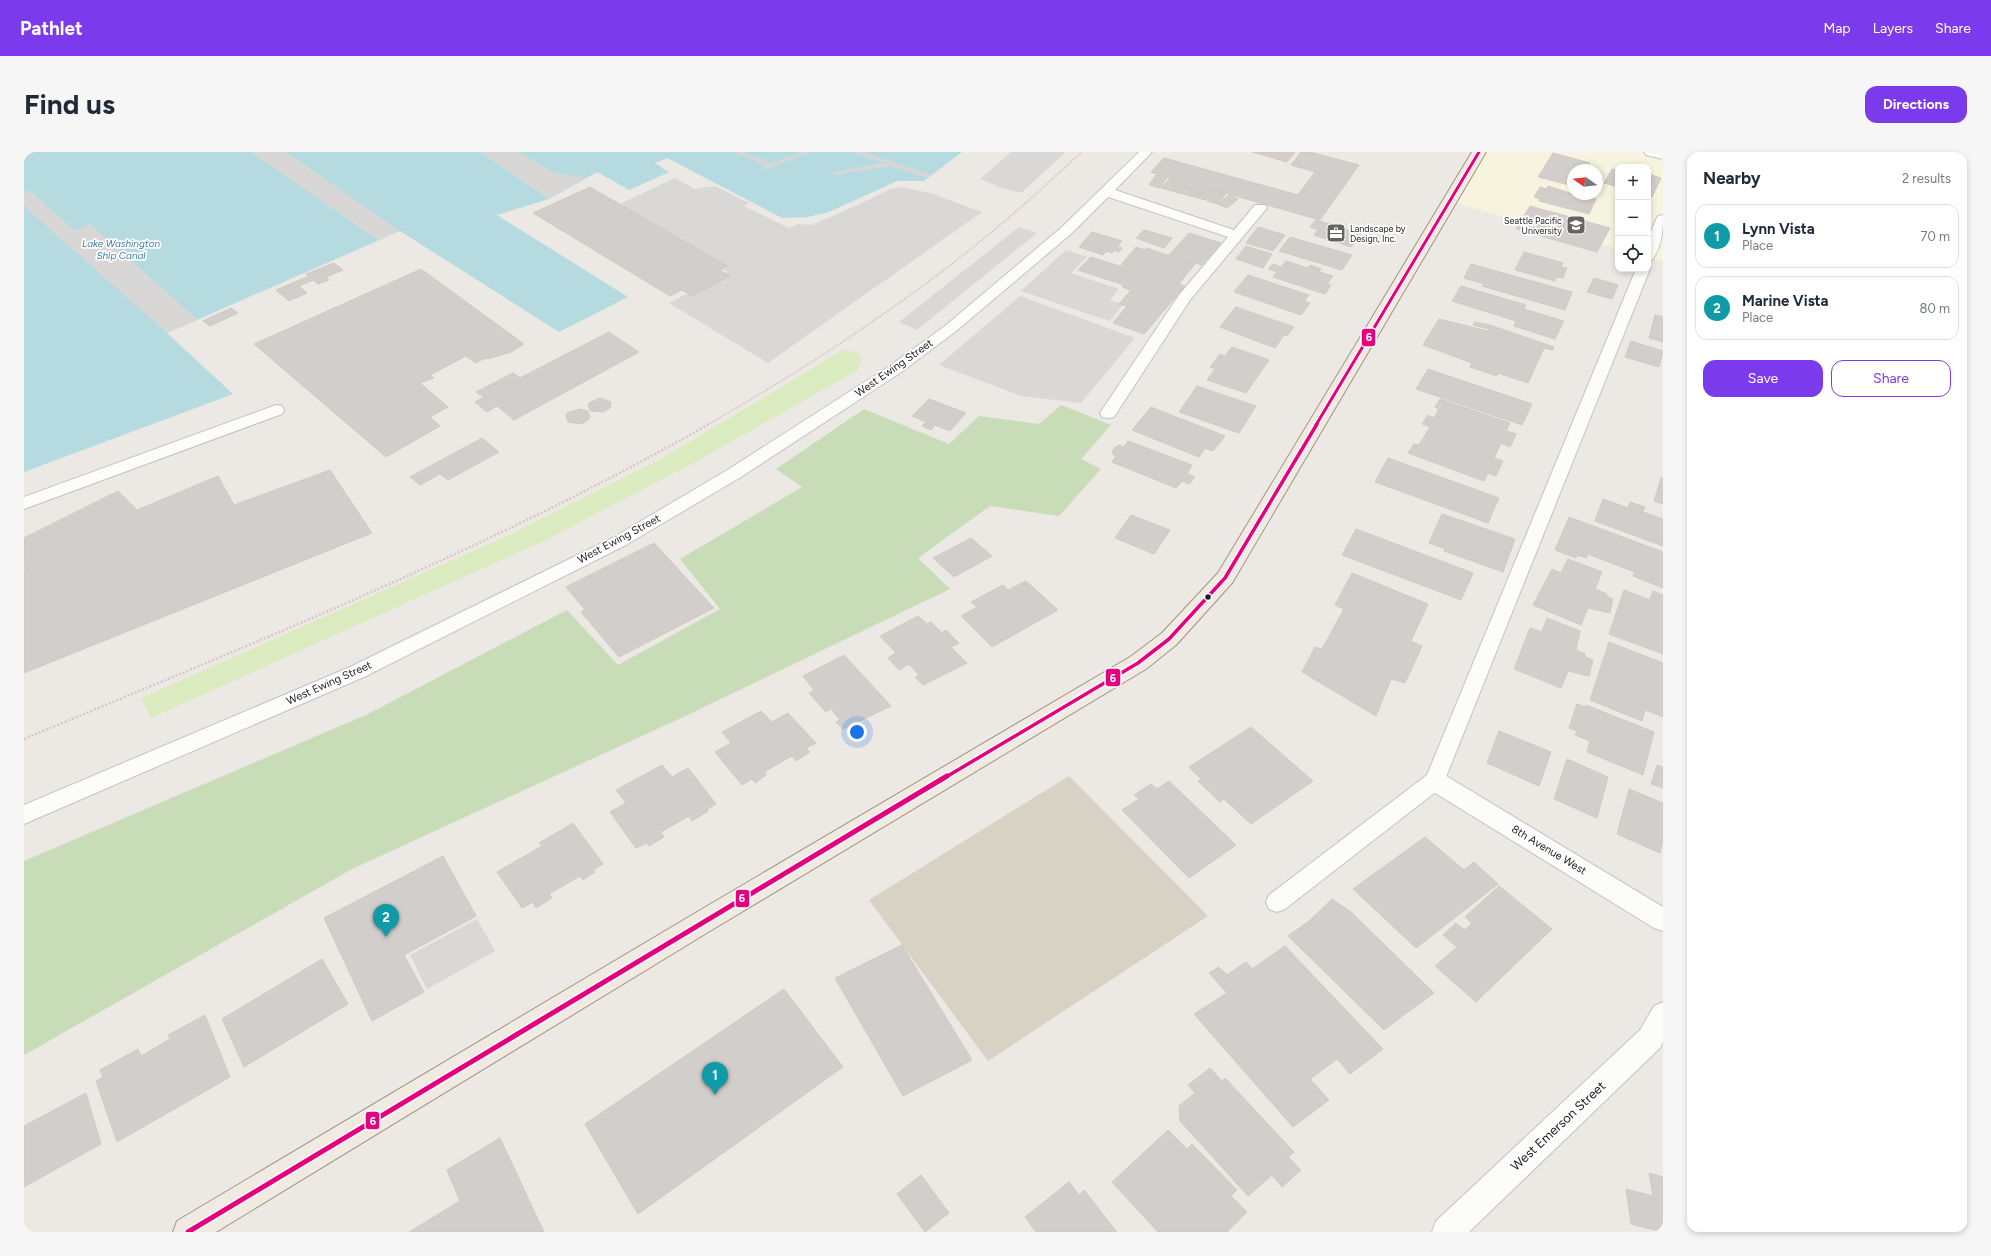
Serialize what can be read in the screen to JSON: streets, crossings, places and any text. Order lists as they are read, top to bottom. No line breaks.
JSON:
{"streets":{"street":["8th Avenue West","West Emerson Street"],"lane":["West Ewing Street"]},"water":["Lake Washington Ship Canal"],"places":{"school or university":["Seattle Pacific University"],"office":["Landscape by Design, Inc."]},"lines":["transit line 6"],"north":"left","page":{"header":"Pathlet","nav":["Map","Layers","Share"],"buttons":["Directions",["Save","Share"]],"title":"Find us","heading":["Nearby","2 results"],"map_buttons":["+","−"],"list":[{"mark":"1","name":"Lynn Vista","note":"Place","value":"70 m"},{"mark":"2","name":"Marine Vista","note":"Place","value":"80 m"}],"pins":["2","1"]}}
